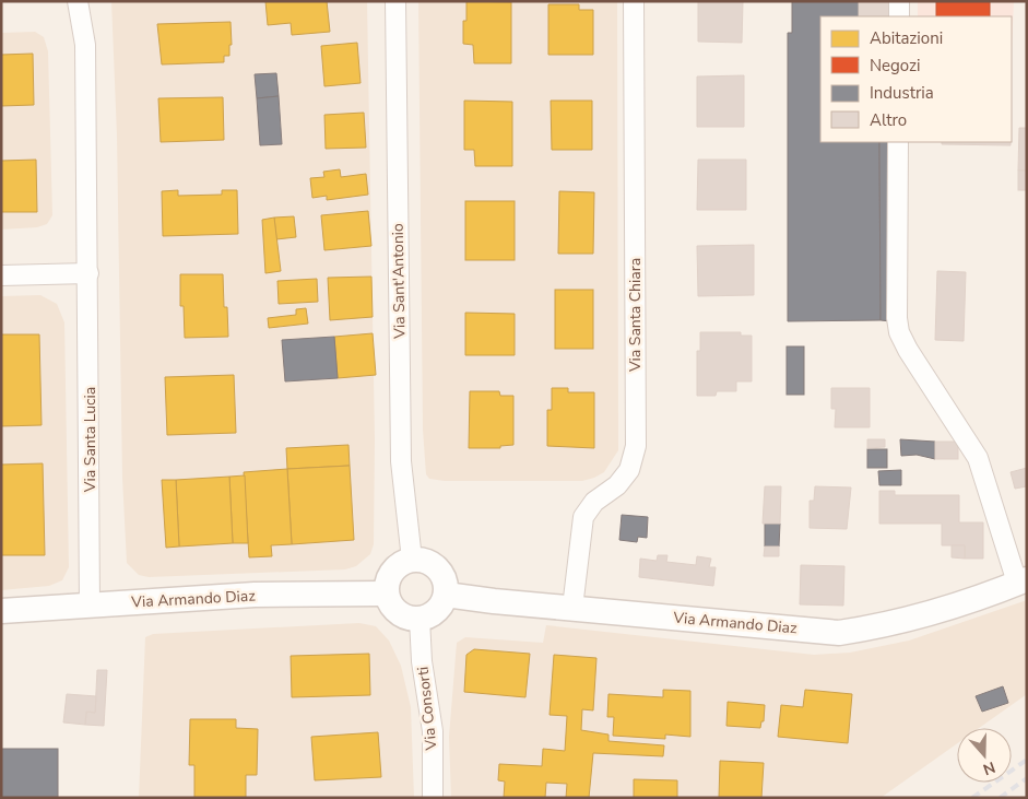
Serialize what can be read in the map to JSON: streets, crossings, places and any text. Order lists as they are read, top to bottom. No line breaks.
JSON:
{"streets":{"street":["Via Sant'Antonio","Via Santa Chiara","Via Santa Lucia","Via Armando Diaz","Via Consorti"]},"crossings":[["Via Sant'Antonio","Via Armando Diaz"],["Via Sant'Antonio","Via Consorti"],["Via Santa Chiara","Via Armando Diaz"],["Via Santa Lucia","Via Armando Diaz"],["Via Armando Diaz","Via Consorti"]],"legend":["Abitazioni","Negozi","Industria","Altro"],"north":"bottom"}
